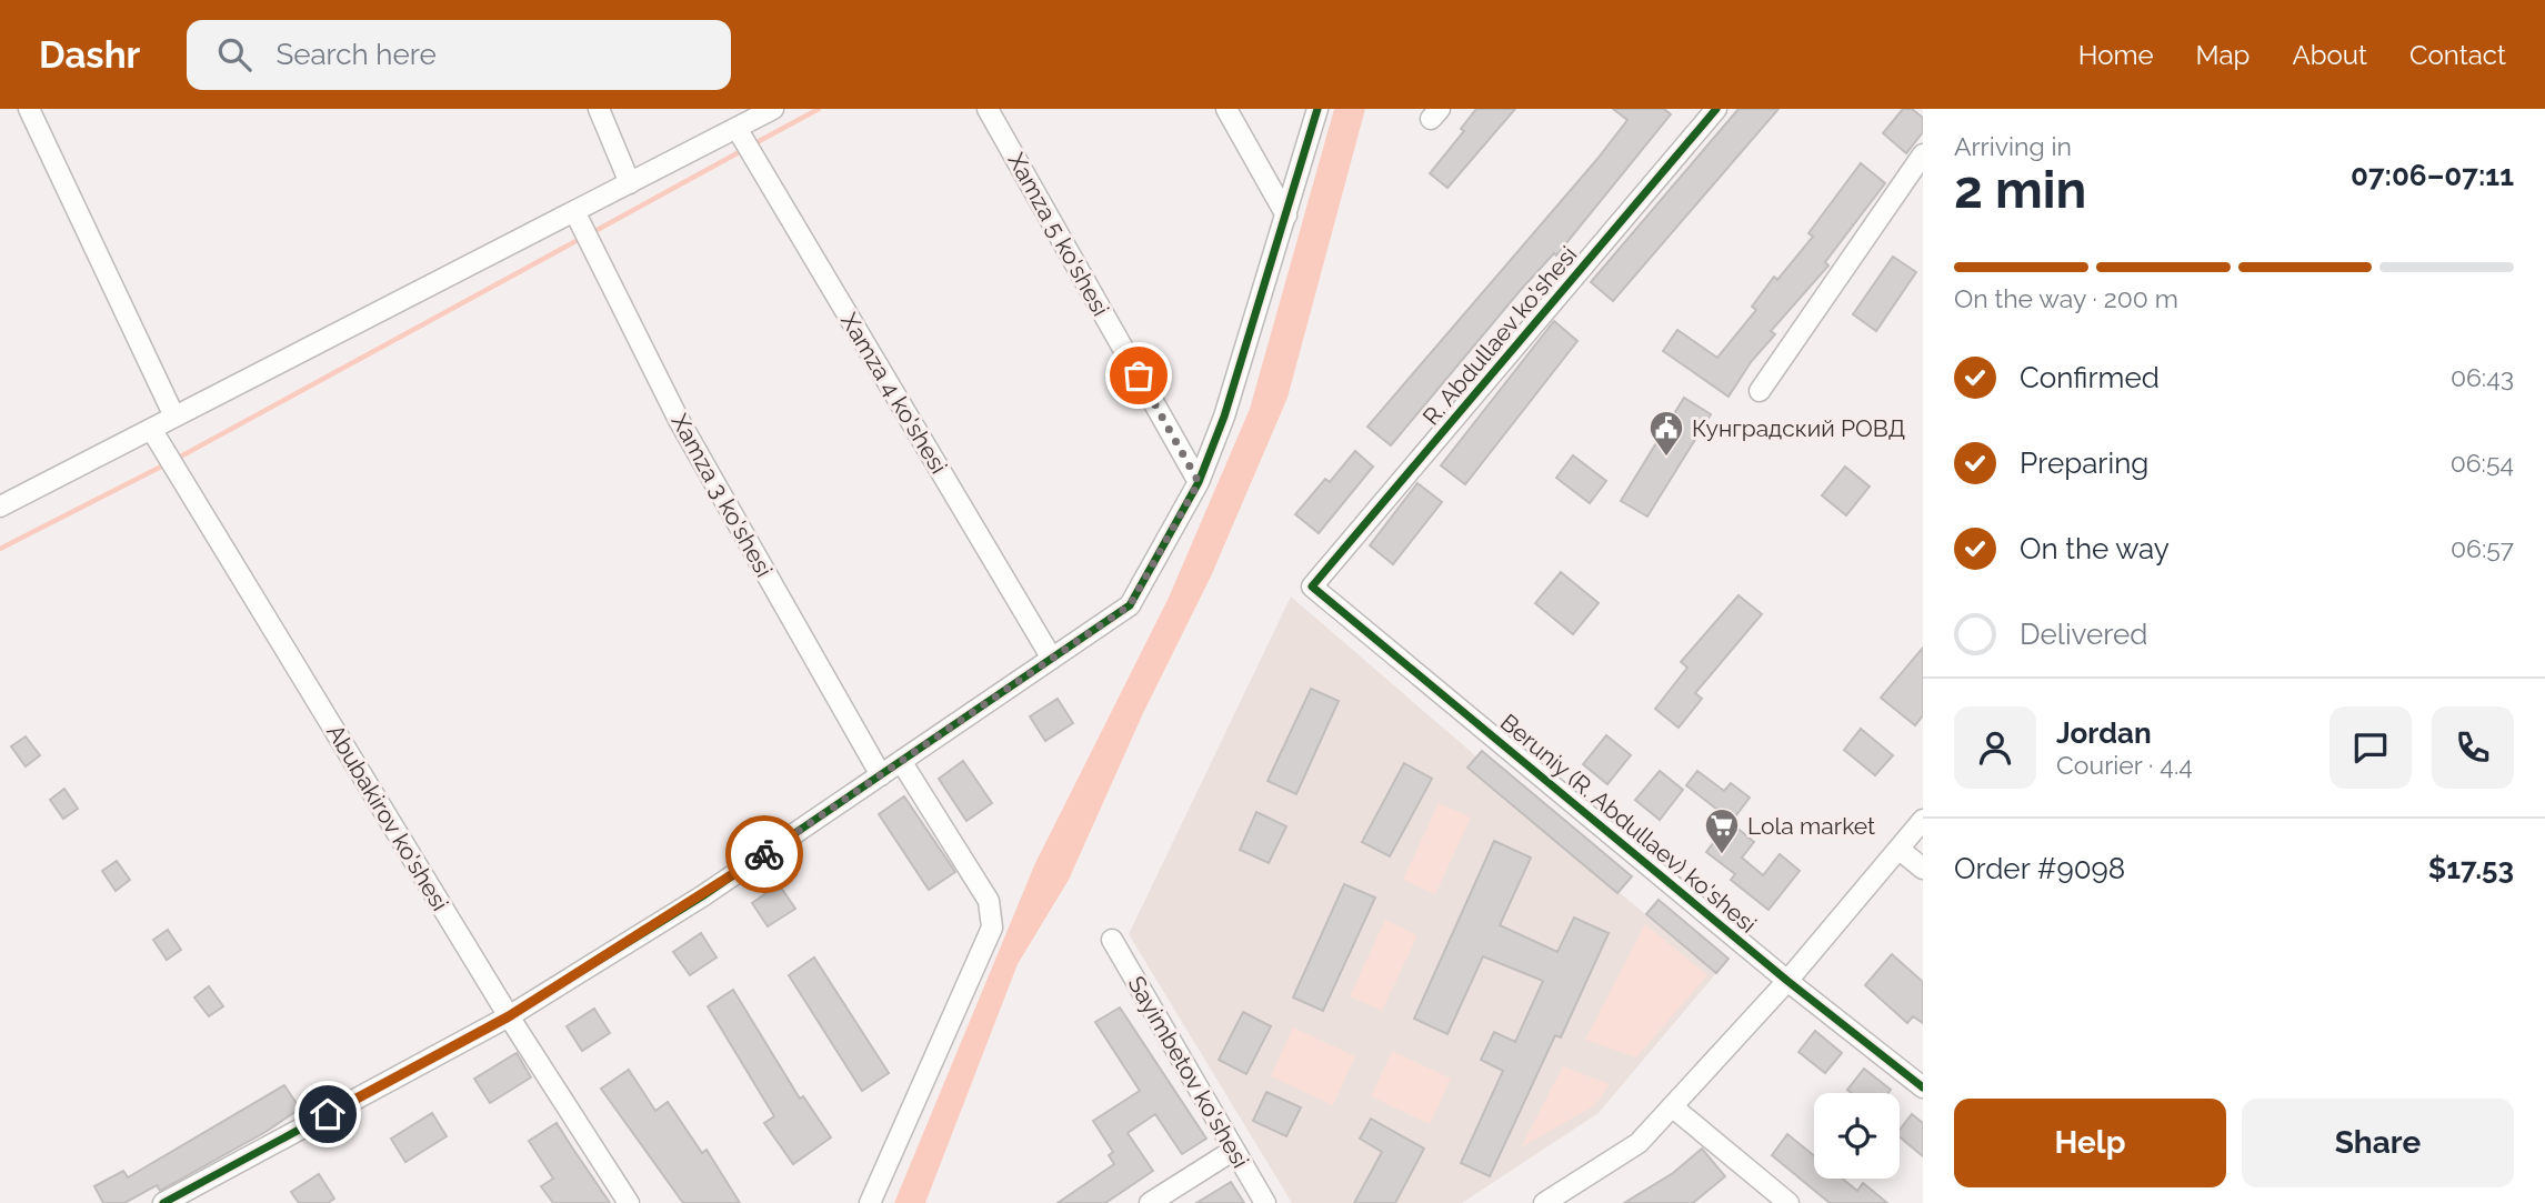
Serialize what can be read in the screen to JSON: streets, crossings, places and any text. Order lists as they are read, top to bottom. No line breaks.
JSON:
{"streets":{"street":["Xamza 5 ko'shesi","R. Abdullaev ko'shesi","Xamza 4 ko'shesi","Xamza 3 ko'shesi","Abubakirov ko'shesi","Beruniy (R. Abdullaev) ko'shesi","Sayimbetov ko'shesi"]},"crossings":[["R. Abdullaev ko'shesi","Beruniy (R. Abdullaev) ko'shesi"]],"places":{"public building":["Кунградский РОВД"],"supermarket":["Lola market"]},"page":{"header":"Dashr","search":"Search here","nav":["Home","Map","About","Contact"],"heading":["2 min","Arriving in","07:06–07:11"],"panel":["Jordan","Courier · 4.4","Order #9098","$17.53"],"bar":"On the way · 200 m","list":[["Confirmed","06:43"],["Preparing","06:54"],["On the way","06:57"],"Delivered"],"buttons":["Help","Share"]}}
